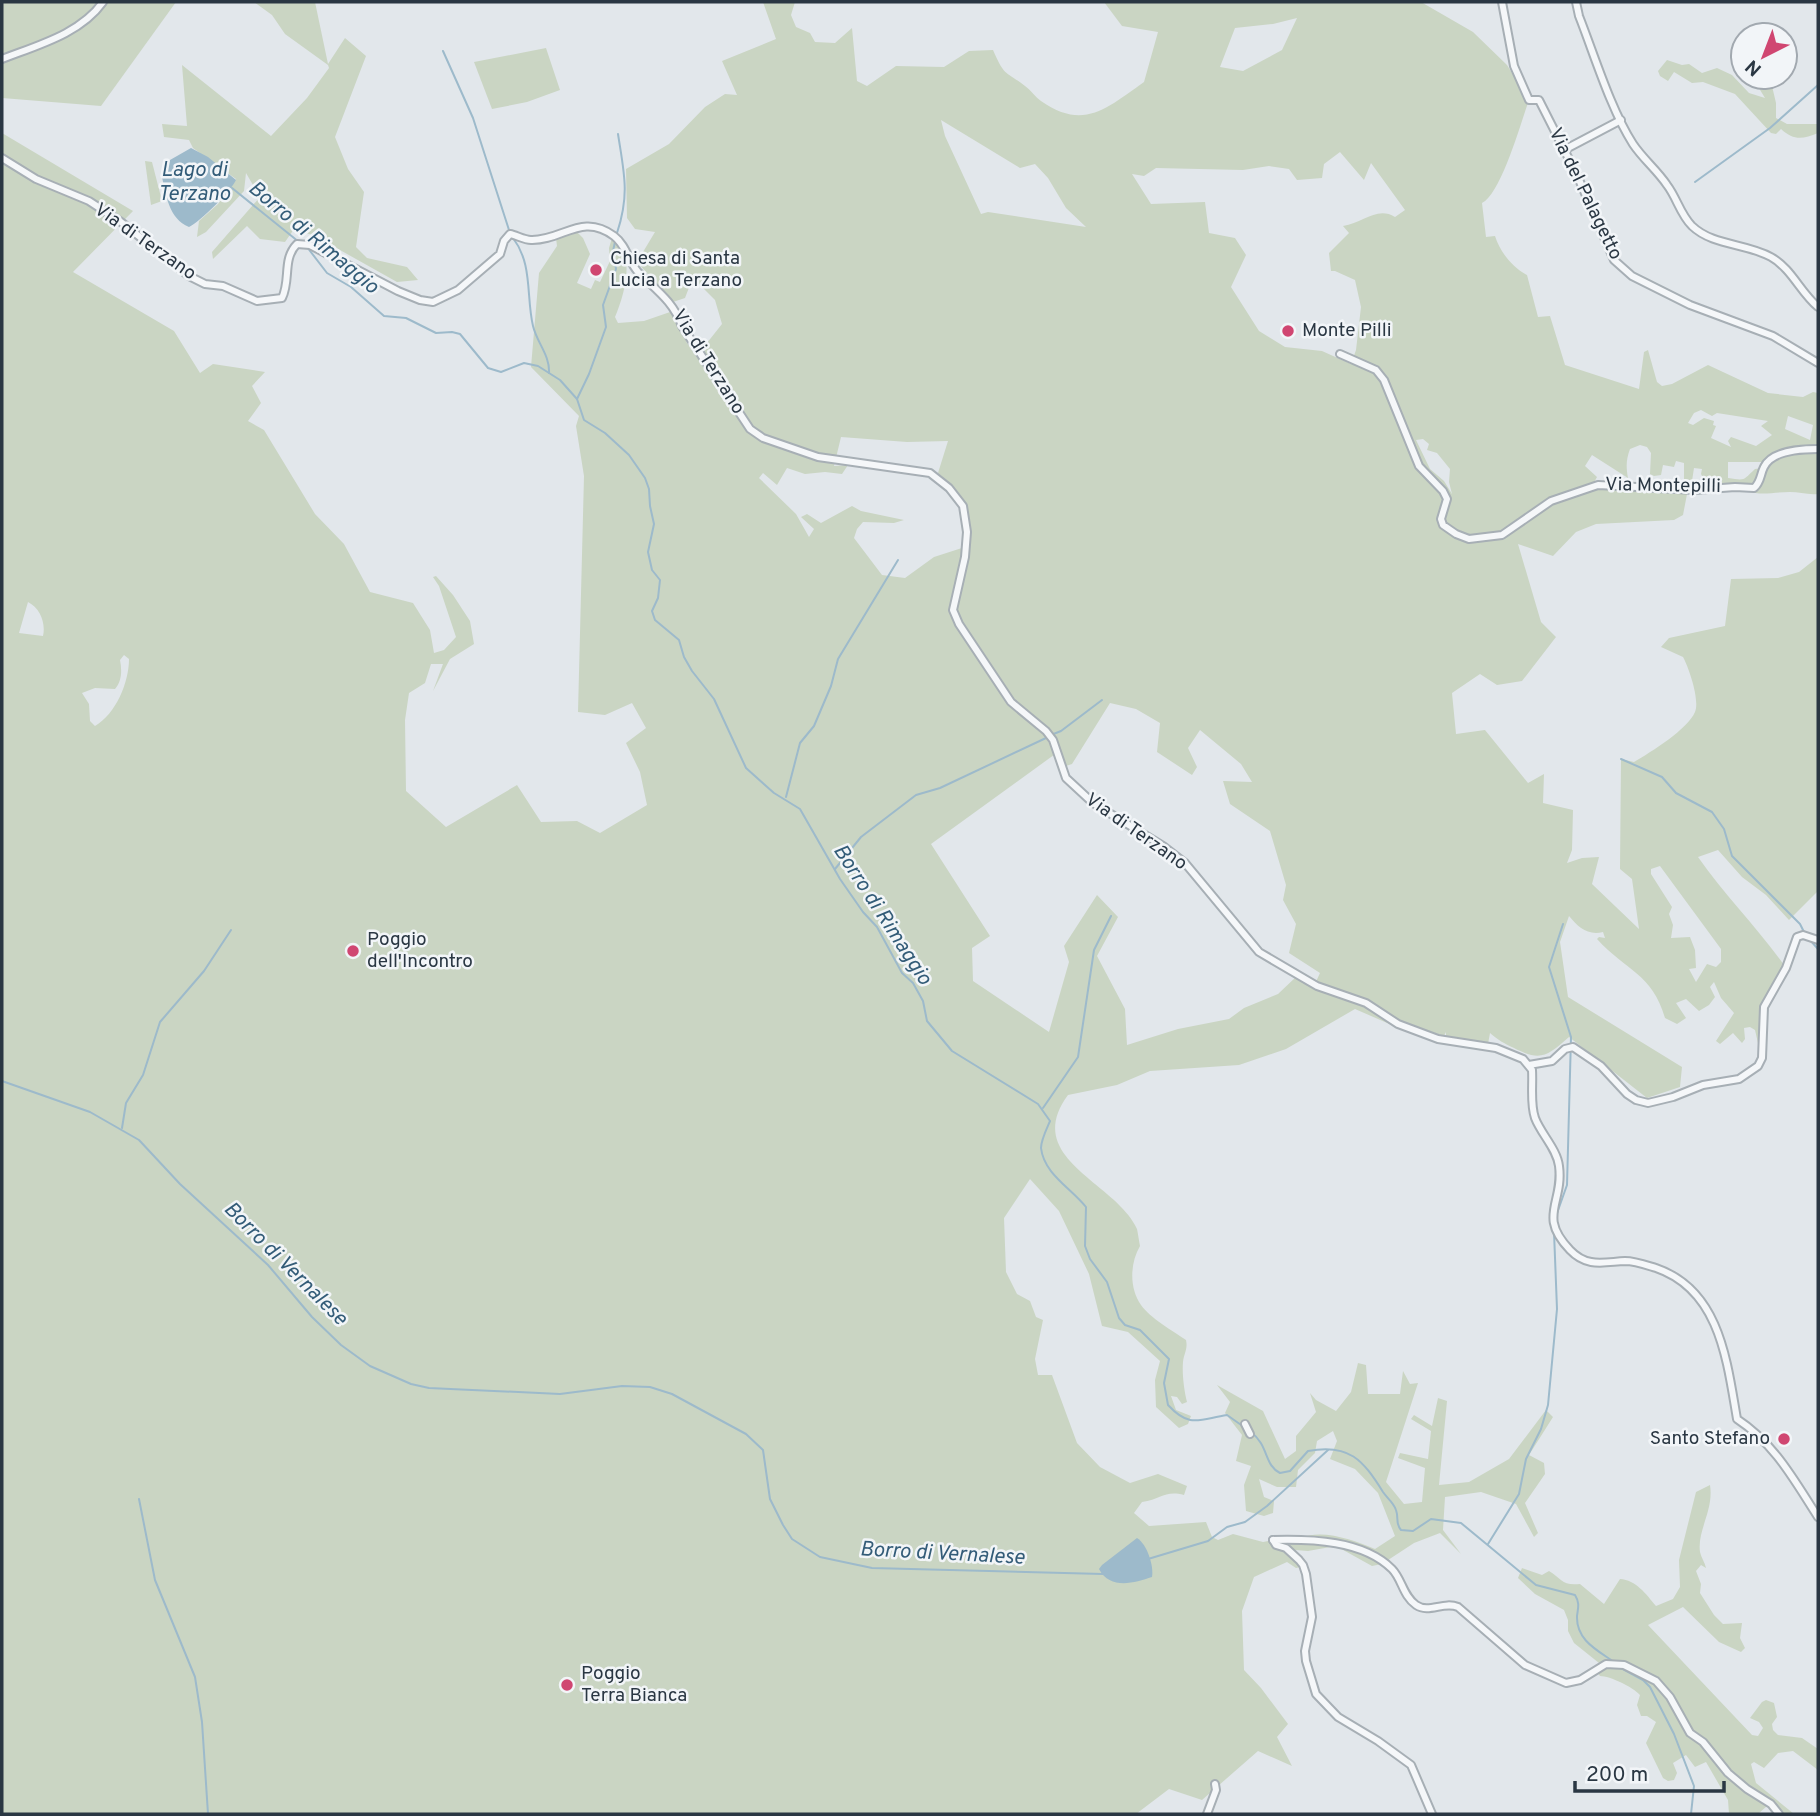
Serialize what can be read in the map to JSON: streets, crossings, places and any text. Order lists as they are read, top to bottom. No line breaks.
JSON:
{"streets":{"street":["Via del Palagetto","Via di Terzano","Via Montepilli"]},"water":["Lago di Terzano","Borro di Rimaggio","Borro di Vernalese"],"places":["Chiesa di Santa Lucia a Terzano","Monte Pilli","Poggio dell'Incontro","Santo Stefano","Poggio Terra Bianca"],"scale_bar":"200 m","north":"bottom left"}
